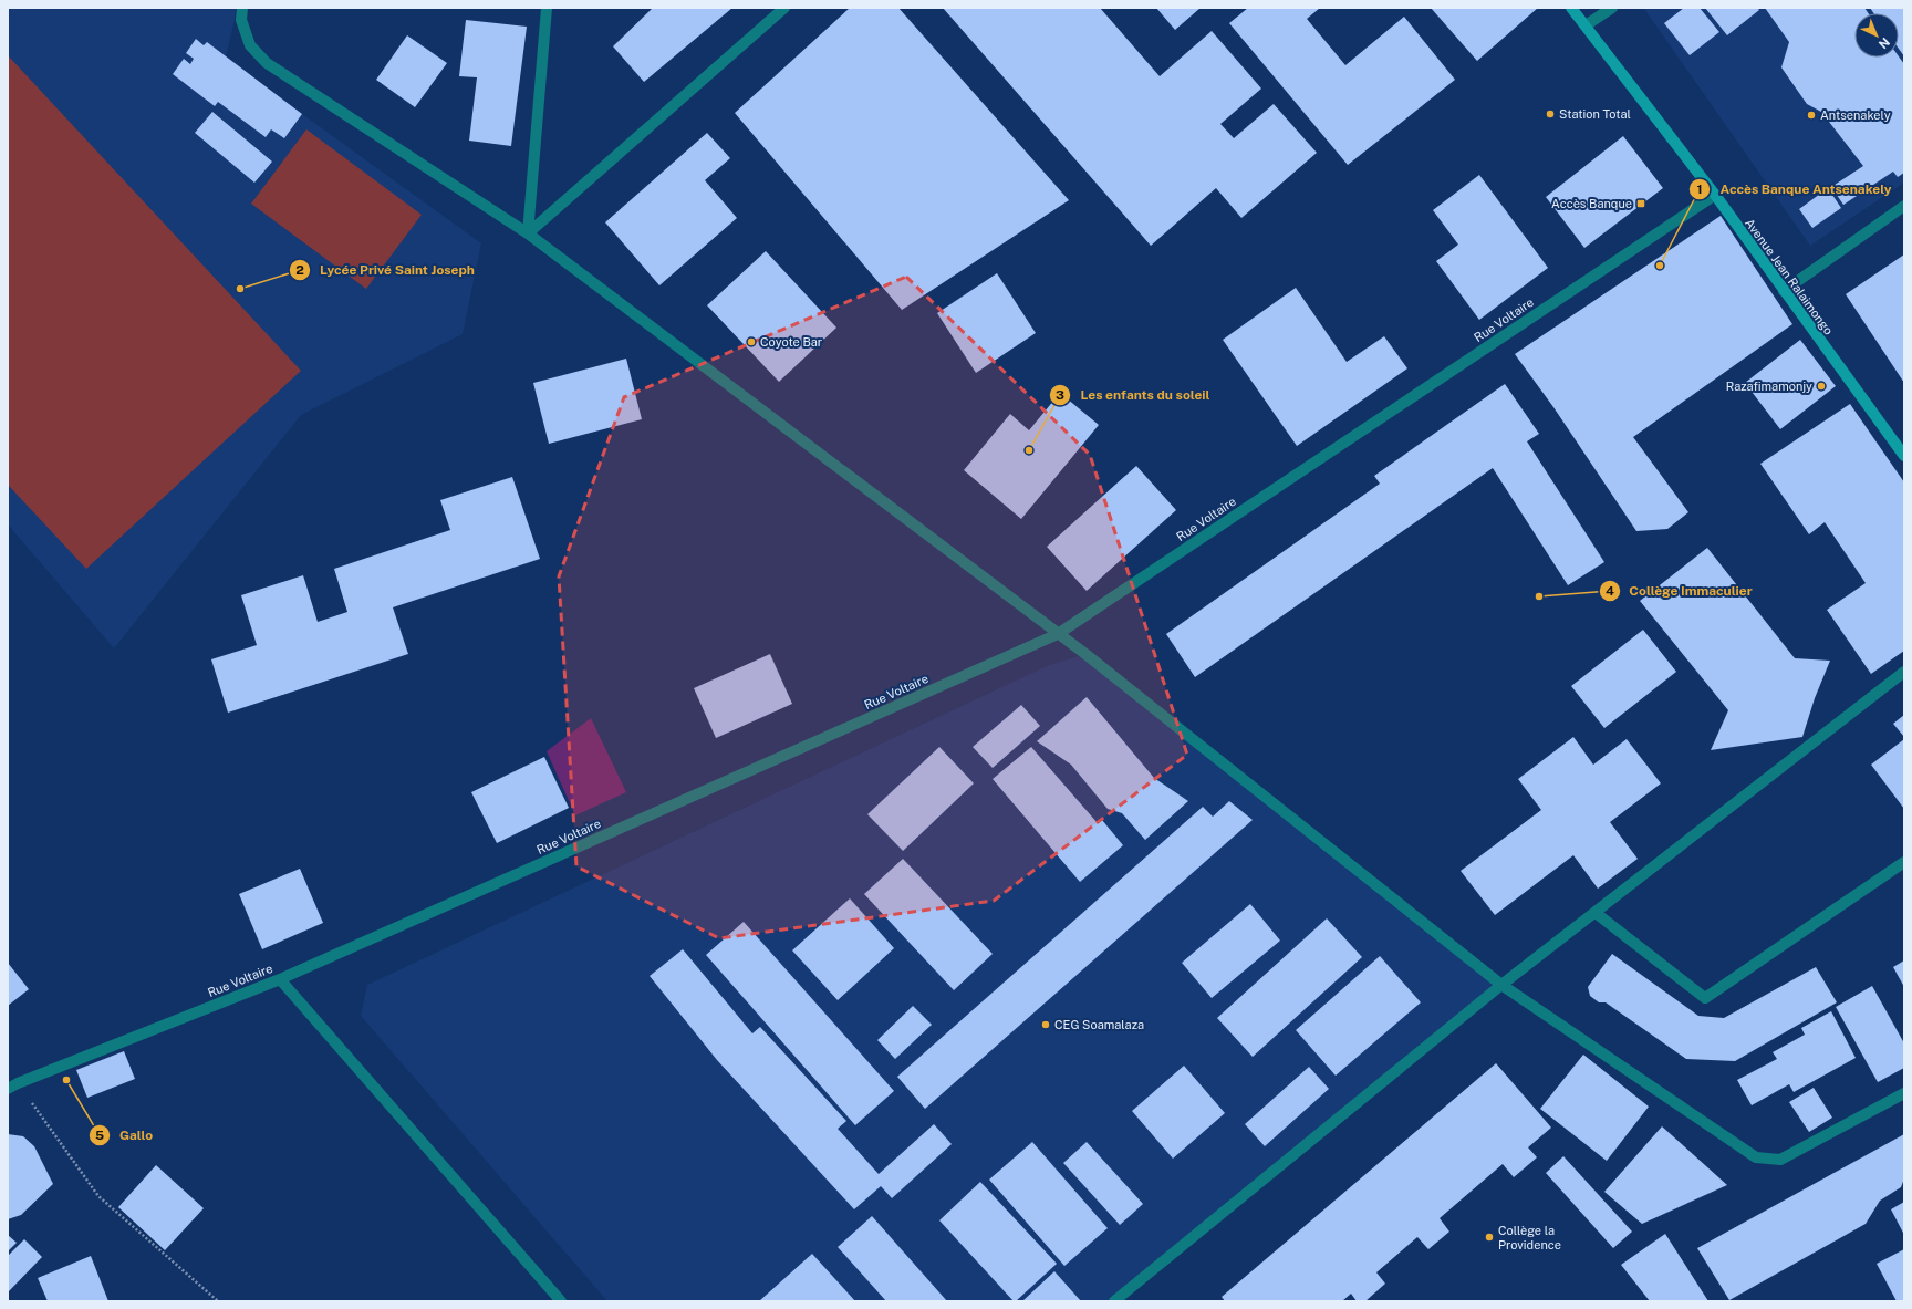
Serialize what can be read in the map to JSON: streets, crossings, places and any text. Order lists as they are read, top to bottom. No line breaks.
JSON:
{"streets":{"main road":["Avenue Jean Ralaimongo"],"street":["Rue Voltaire"]},"crossings":[["Avenue Jean Ralaimongo","Rue Voltaire"]],"places":{"other":["Station Total","Antsenakely","Accès Banque Antsenakely","Lycée Privé Saint Joseph","Coyote Bar","Razafimamonjy","Les enfants du soleil","Collège Immaculier","CEG Soamalaza","Gallo","Collège la Providence"],"transit":["Accès Banque"]},"north":"bottom right"}
